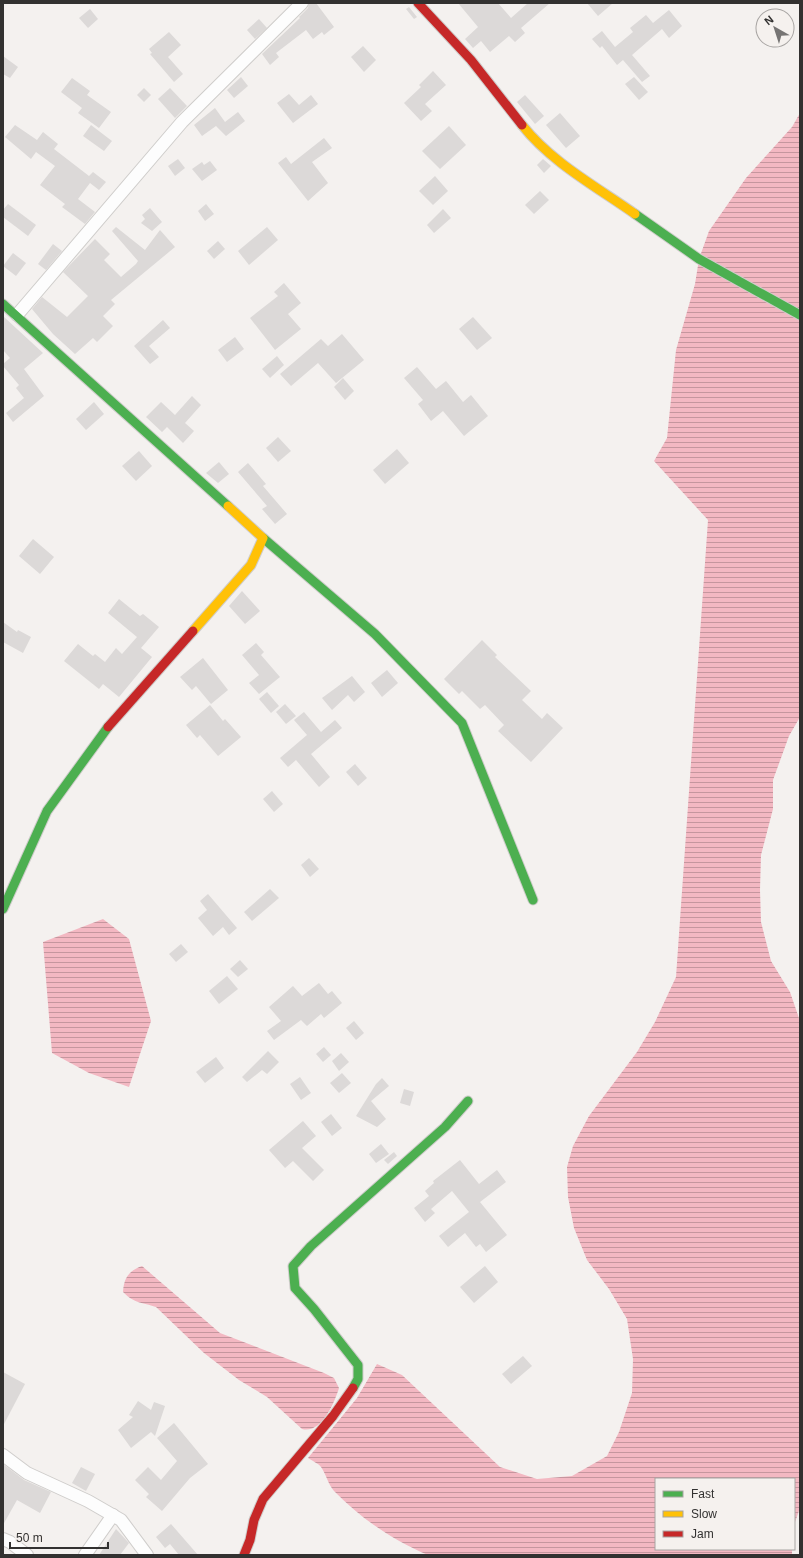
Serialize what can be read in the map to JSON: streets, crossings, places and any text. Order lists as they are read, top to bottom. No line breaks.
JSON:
{"legend":["Fast","Slow","Jam"],"scale_bar":"50 m","north":"top left"}
